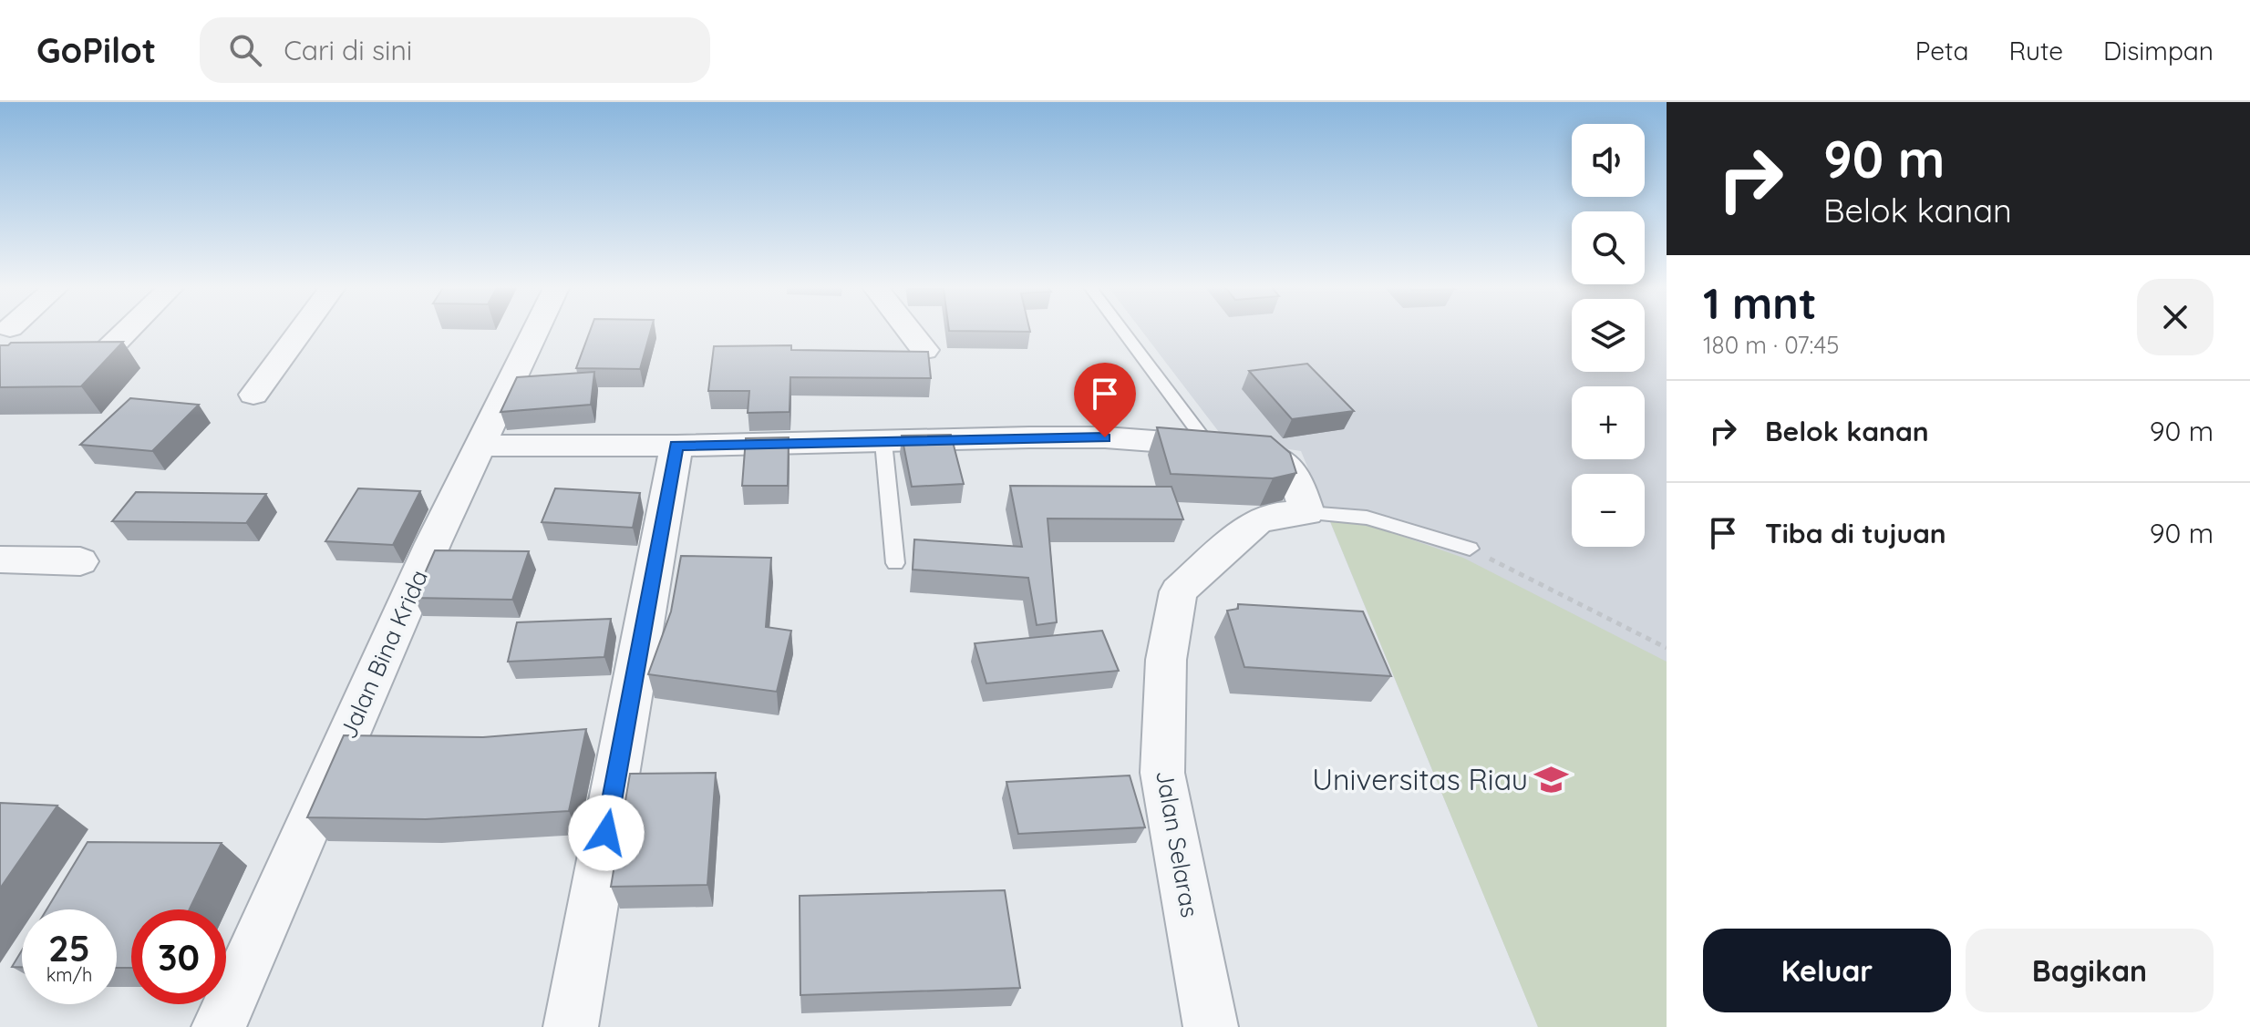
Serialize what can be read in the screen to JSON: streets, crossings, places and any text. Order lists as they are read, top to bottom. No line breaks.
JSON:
{"streets":{"street":["Jalan Bina Krida","Jalan Selaras"]},"places":{"school or university":["Universitas Riau"]},"page":{"header":"GoPilot","search":"Cari di sini","nav":["Peta","Rute","Disimpan"],"turn":["90 m","Belok kanan"],"map_buttons":["+","−"],"heading":["1 mnt","180 m · 07:45"],"list":[{"name":"Belok kanan","value":"90 m"},{"name":"Tiba di tujuan","value":"90 m"}],"speed":"25 km/h","limit":"30","buttons":["Keluar","Bagikan"]}}
